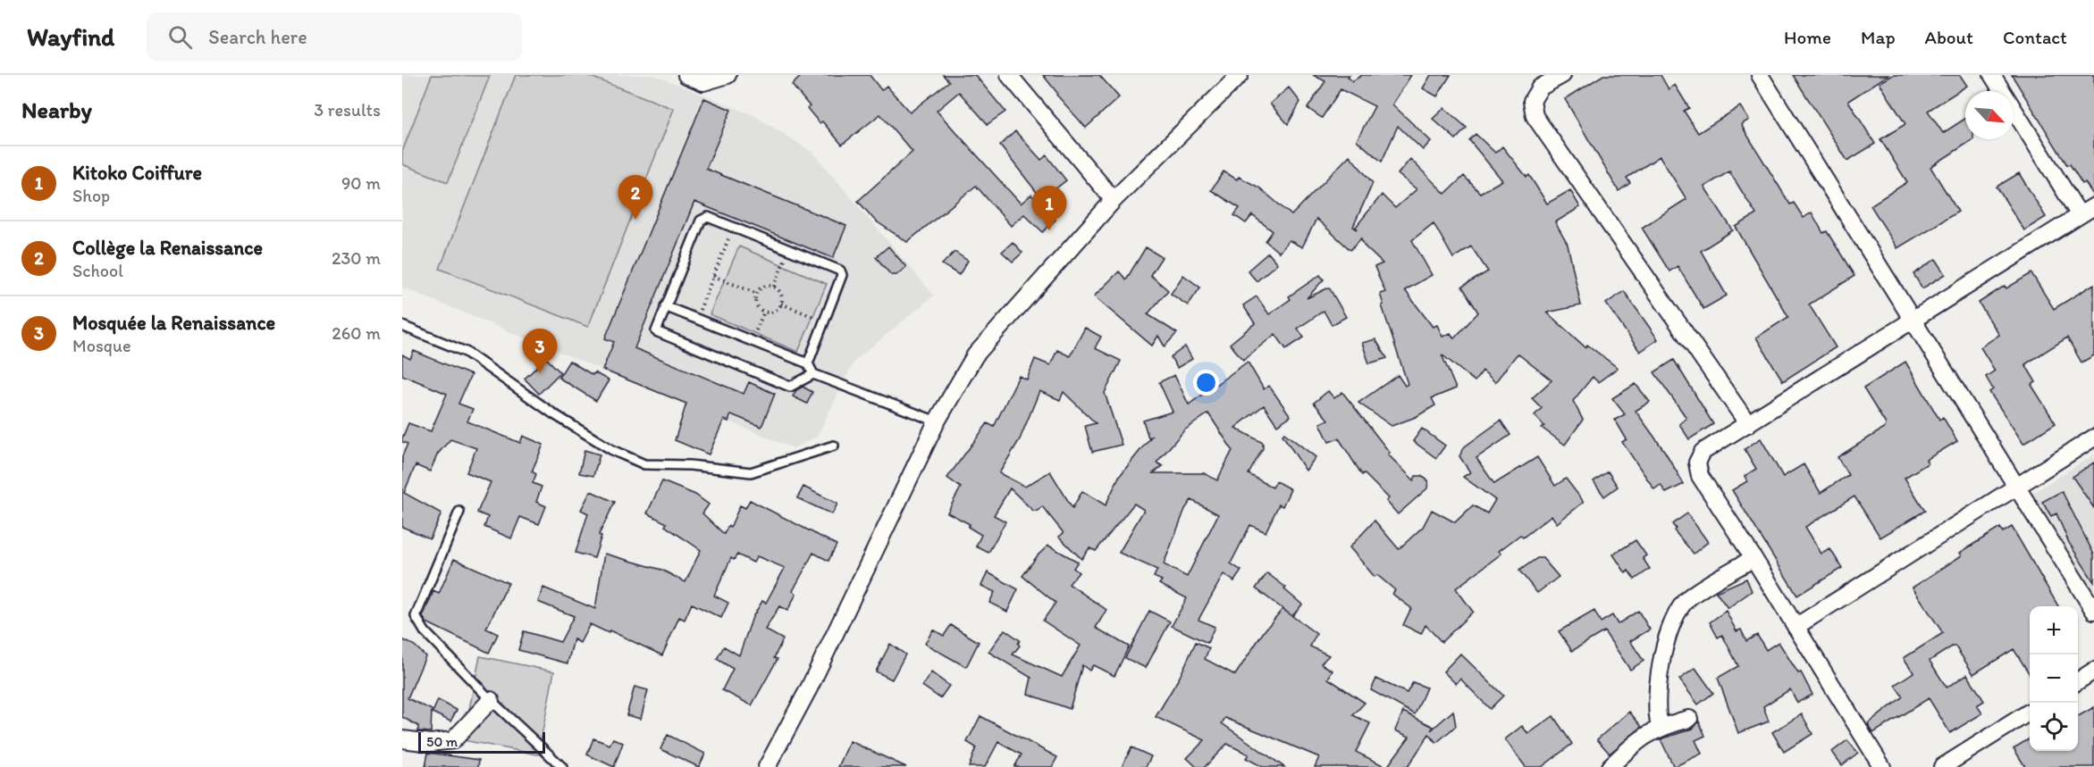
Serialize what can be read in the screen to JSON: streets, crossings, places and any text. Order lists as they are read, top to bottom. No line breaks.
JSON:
{"scale_bar":"50 m","north":"bottom right","page":{"header":"Wayfind","search":"Search here","nav":["Home","Map","About","Contact"],"heading":["Nearby","3 results"],"list":[{"mark":"1","name":"Kitoko Coiffure","note":"Shop","value":"90 m"},{"mark":"2","name":"Collège la Renaissance","note":"School","value":"230 m"},{"mark":"3","name":"Mosquée la Renaissance","note":"Mosque","value":"260 m"}],"pins":["2","1","3"],"map_buttons":["+","−"],"scale":"50 m"}}
